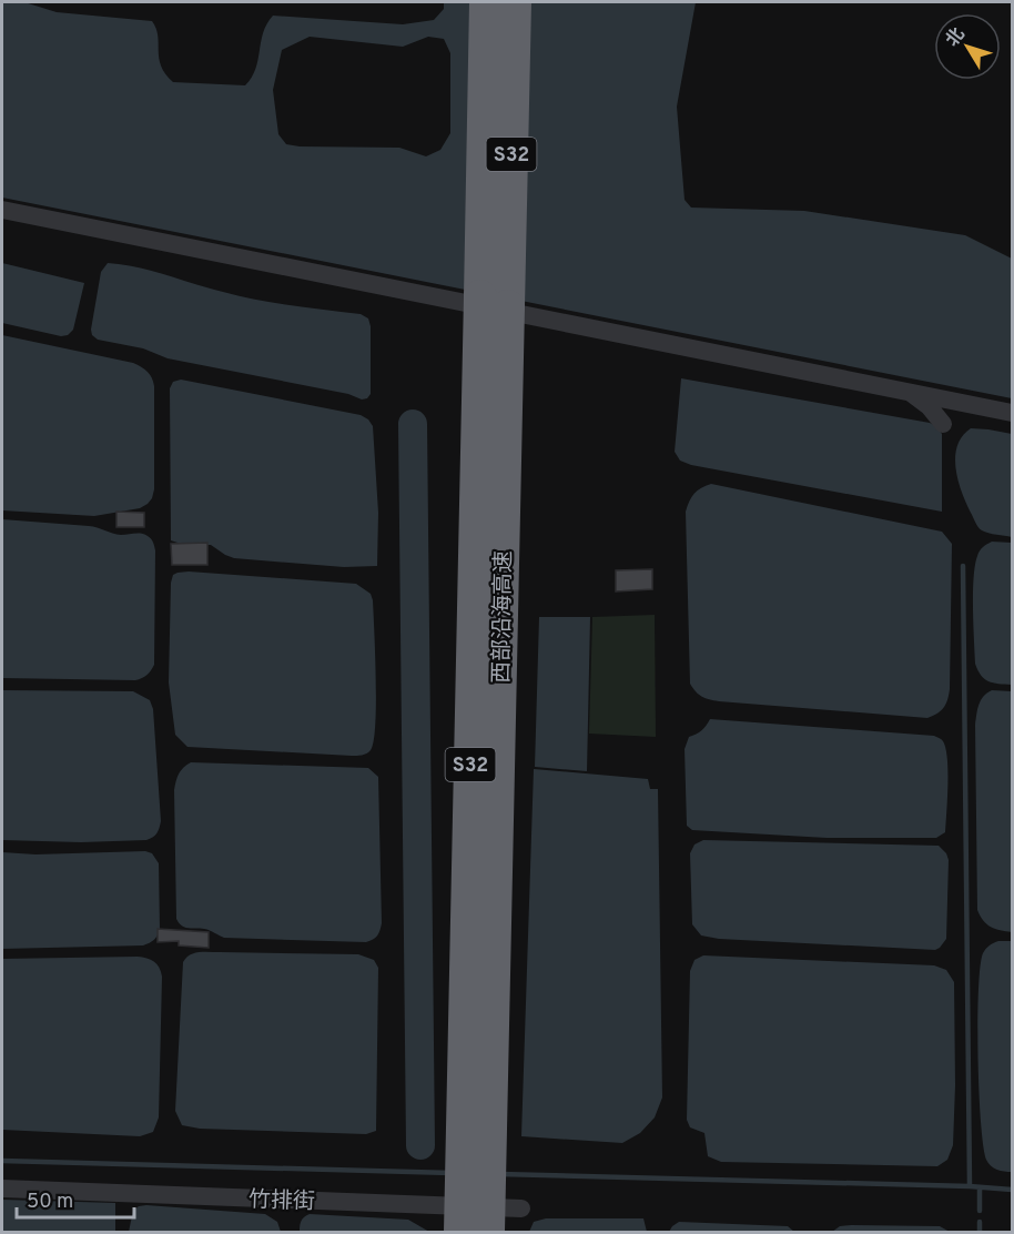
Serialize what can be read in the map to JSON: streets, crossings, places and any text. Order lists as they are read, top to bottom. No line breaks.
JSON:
{"streets":{"highway":["S32","西部沿海高速"],"street":["竹排街"]},"scale_bar":"50 m","north":"top left"}
